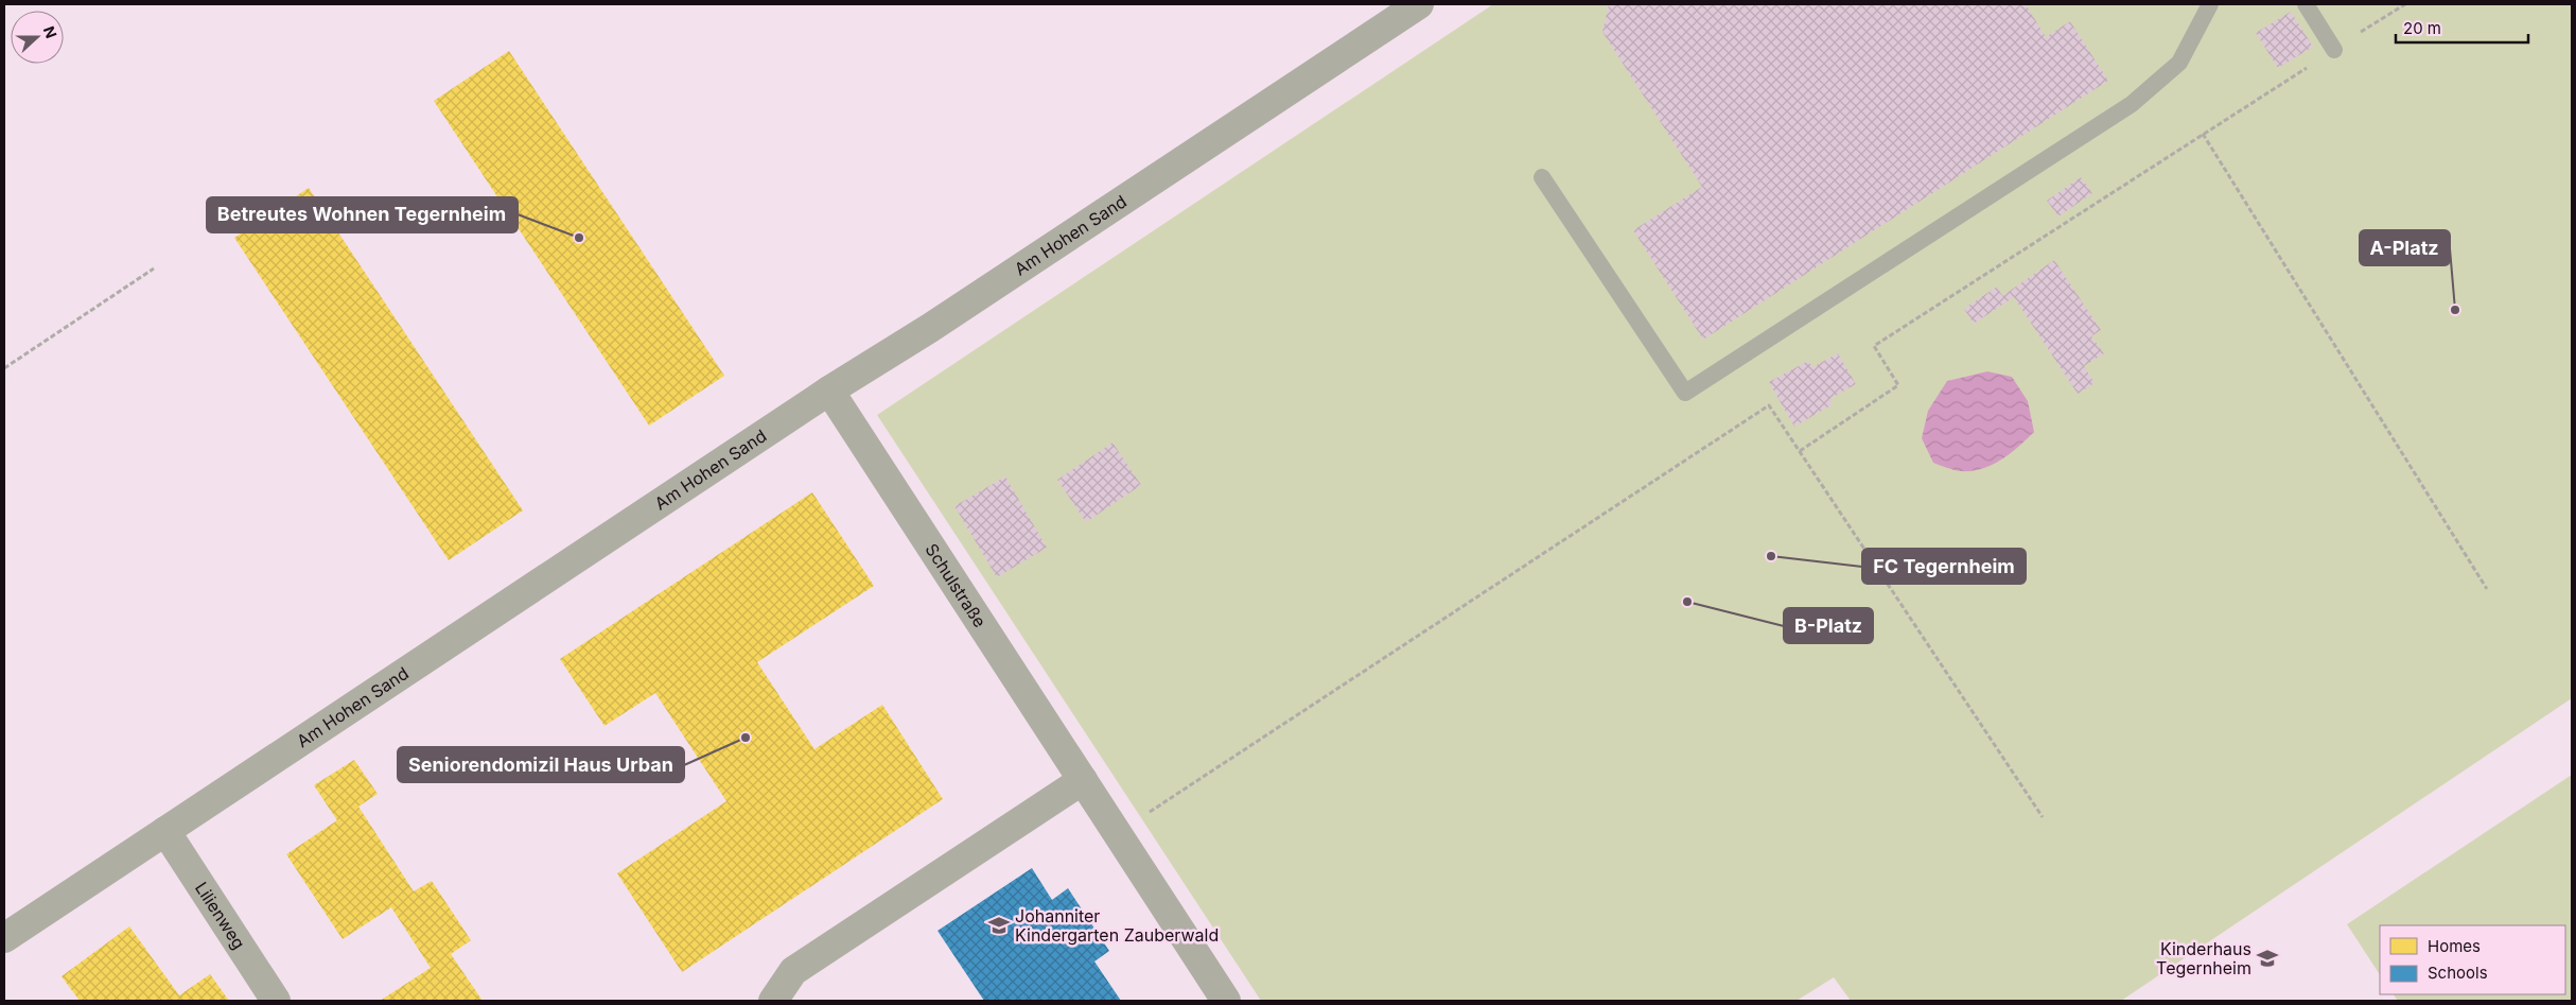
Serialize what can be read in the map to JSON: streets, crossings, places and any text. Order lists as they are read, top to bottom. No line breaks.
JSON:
{"streets":{"street":["Am Hohen Sand","Schulstraße","Lilienweg"]},"crossings":[["Am Hohen Sand","Schulstraße"],["Am Hohen Sand","Lilienweg"]],"places":{"other":["Betreutes Wohnen Tegernheim","A-Platz","FC Tegernheim","B-Platz","Seniorendomizil Haus Urban"],"school or university":["Johanniter Kindergarten Zauberwald","Kinderhaus Tegernheim"]},"legend":["Homes","Schools"],"scale_bar":"20 m","north":"right"}
